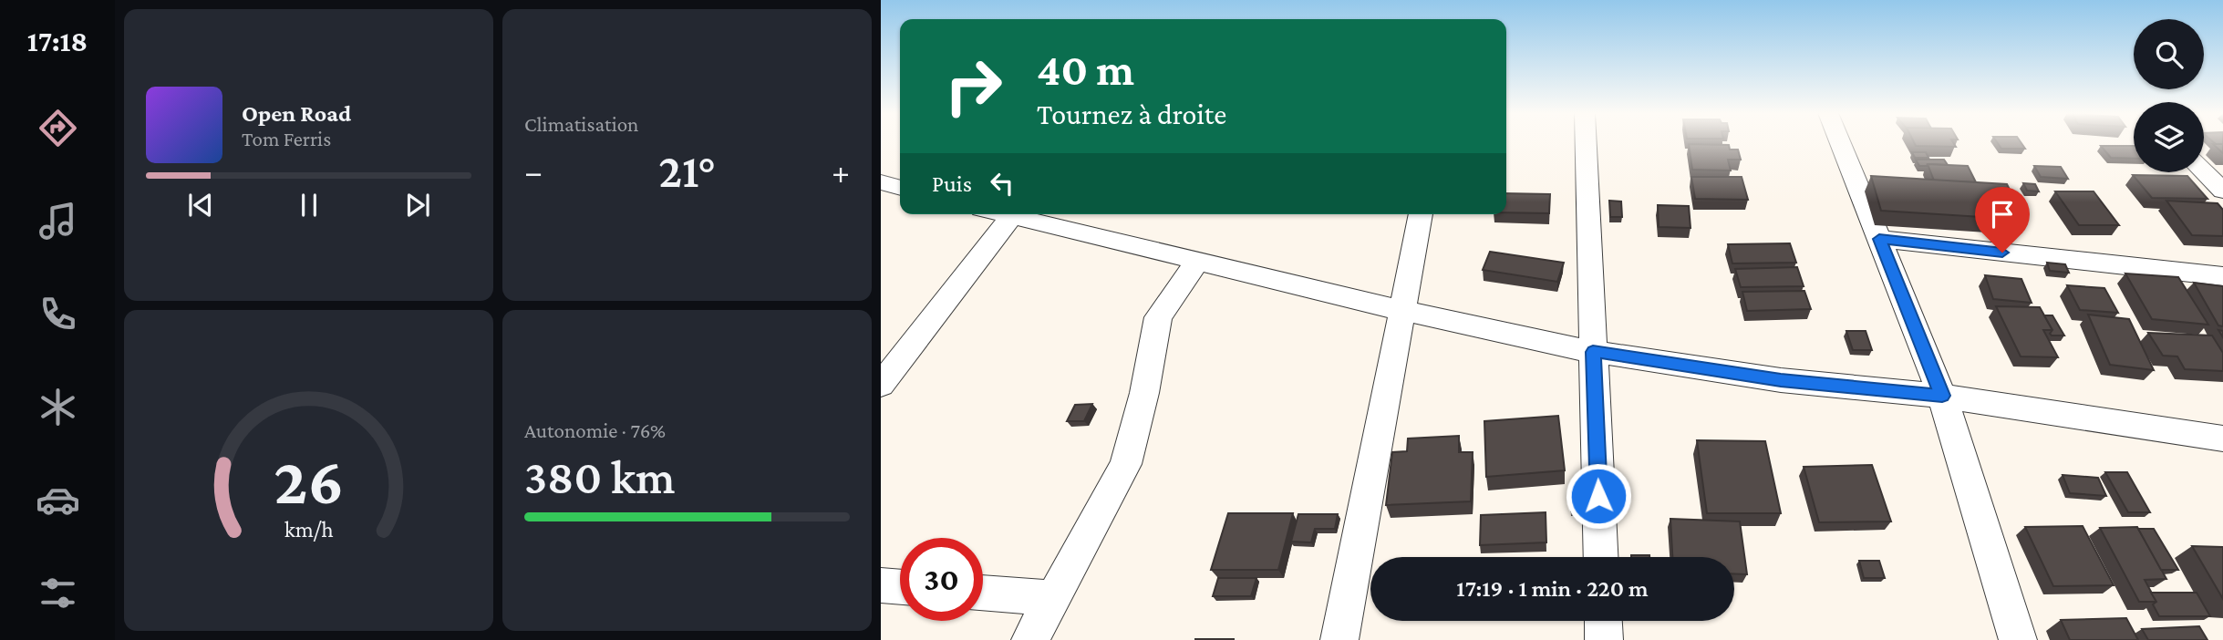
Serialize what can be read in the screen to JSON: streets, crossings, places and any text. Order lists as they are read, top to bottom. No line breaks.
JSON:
{"page":{"tabs":"17:18","tile":["Climatisation",["Autonomie · 76%","380 km"]],"turn":["40 m","Tournez à droite"],"song":["Open Road","Tom Ferris"],"heat":["−","21°","+"],"then":"Puis","limit":"30","trip":"17:19 · 1 min · 220 m","gauge":["26","km/h"]}}
